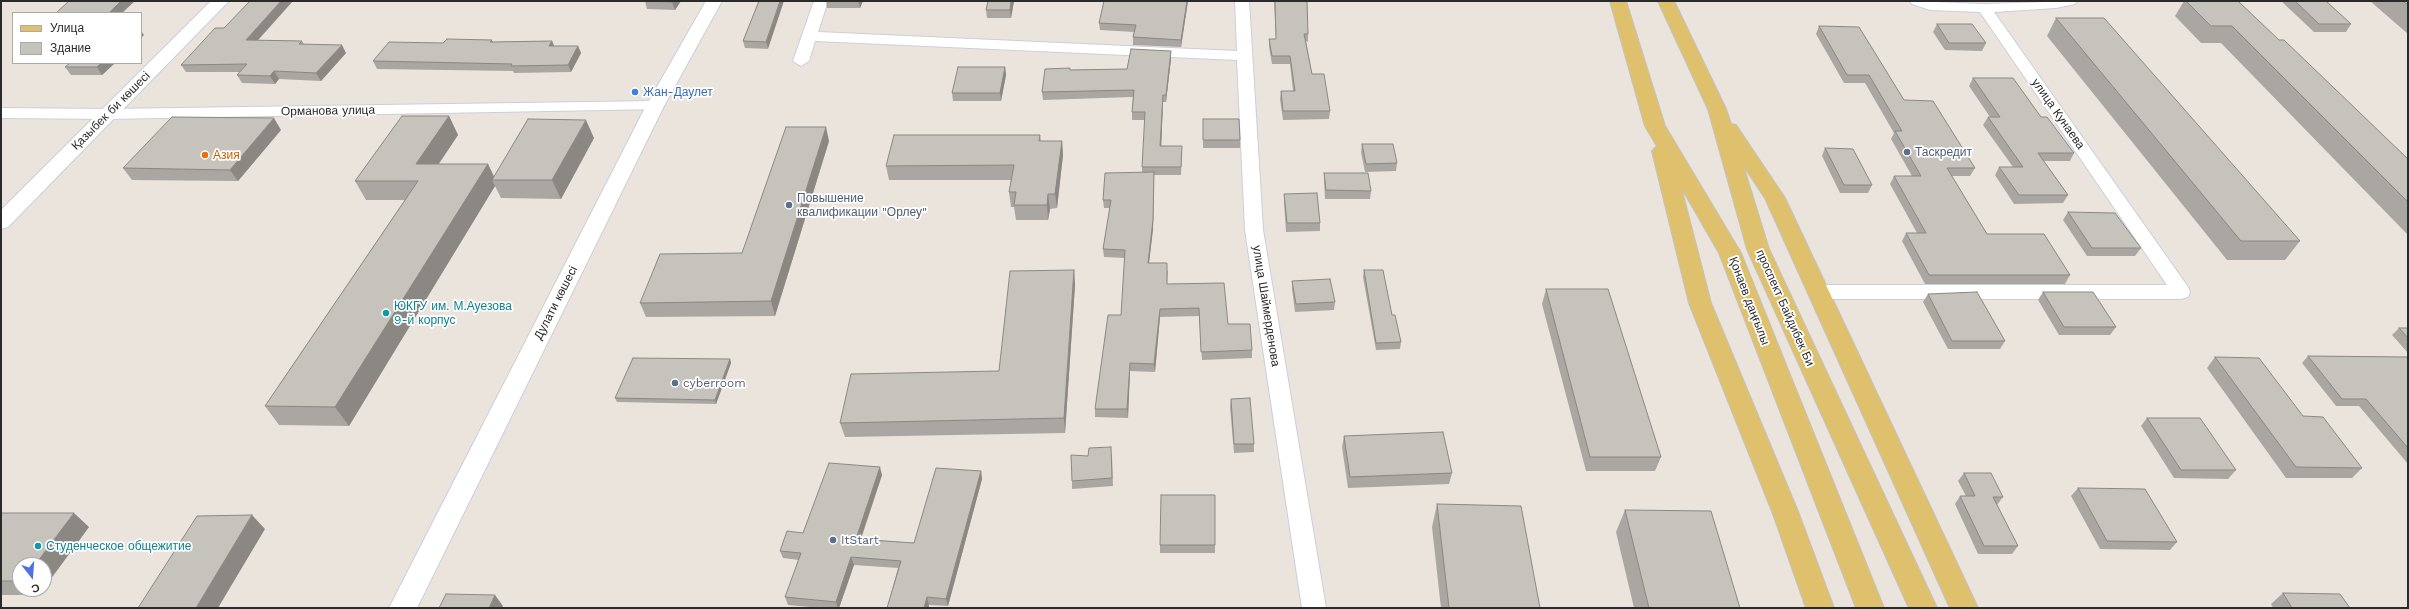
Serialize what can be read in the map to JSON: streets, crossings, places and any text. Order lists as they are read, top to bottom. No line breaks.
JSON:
{"streets":{"main road":["Қазыбек би көшесі","Қонаев даңғылы","Дулати көшесі","проспект Байдибек Би"],"street":["Орманова улица","улица Кунаева","улица Шаймерденова"]},"crossings":[["Қазыбек би көшесі","Орманова улица"],["Орманова улица","Дулати көшесі"]],"places":["Жан-Даулет","Таскредит","Азия","Повышение квалификации \"Орлеу\"","ЮКГУ им. М.Ауезова 9-й корпус","cyberroom","ItStart","Студенческое общежитие"],"legend":["Улица","Здание"],"north":"bottom"}
